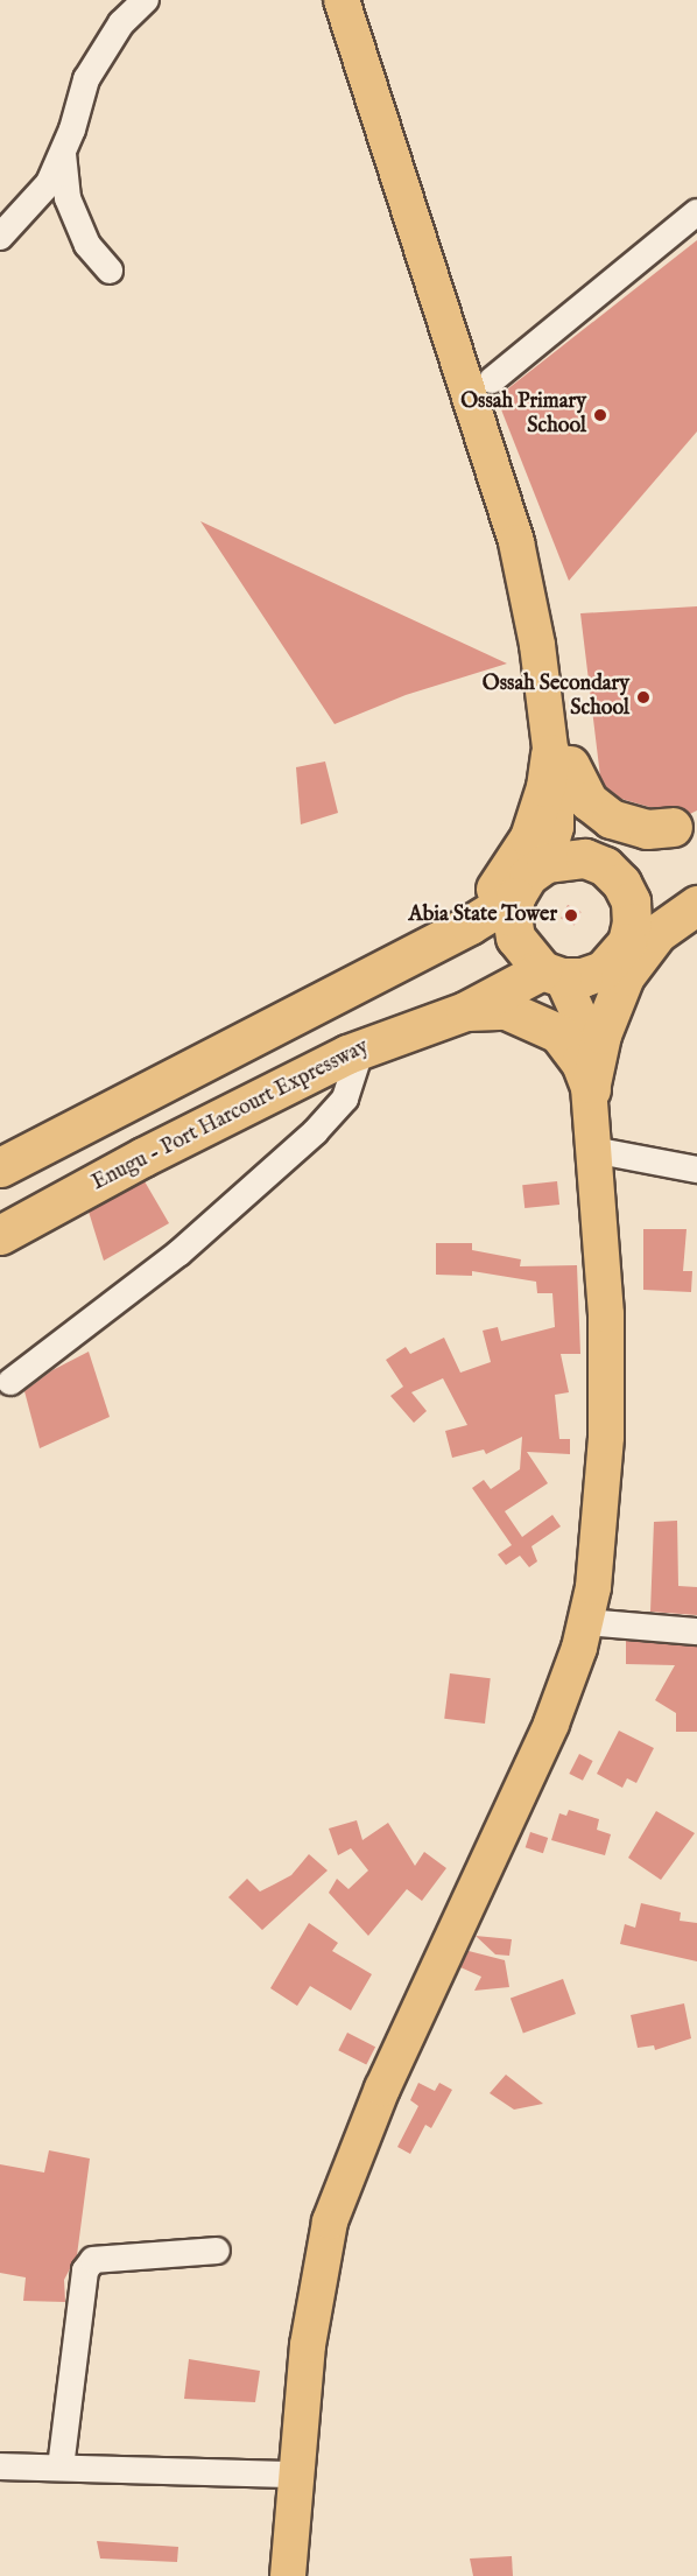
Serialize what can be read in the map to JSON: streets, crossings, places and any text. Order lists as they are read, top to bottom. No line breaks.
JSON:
{"streets":{"highway":["Enugu - Port Harcourt Expressway"]},"places":["Ossah Primary School","Ossah Secondary School","Abia State Tower"]}
